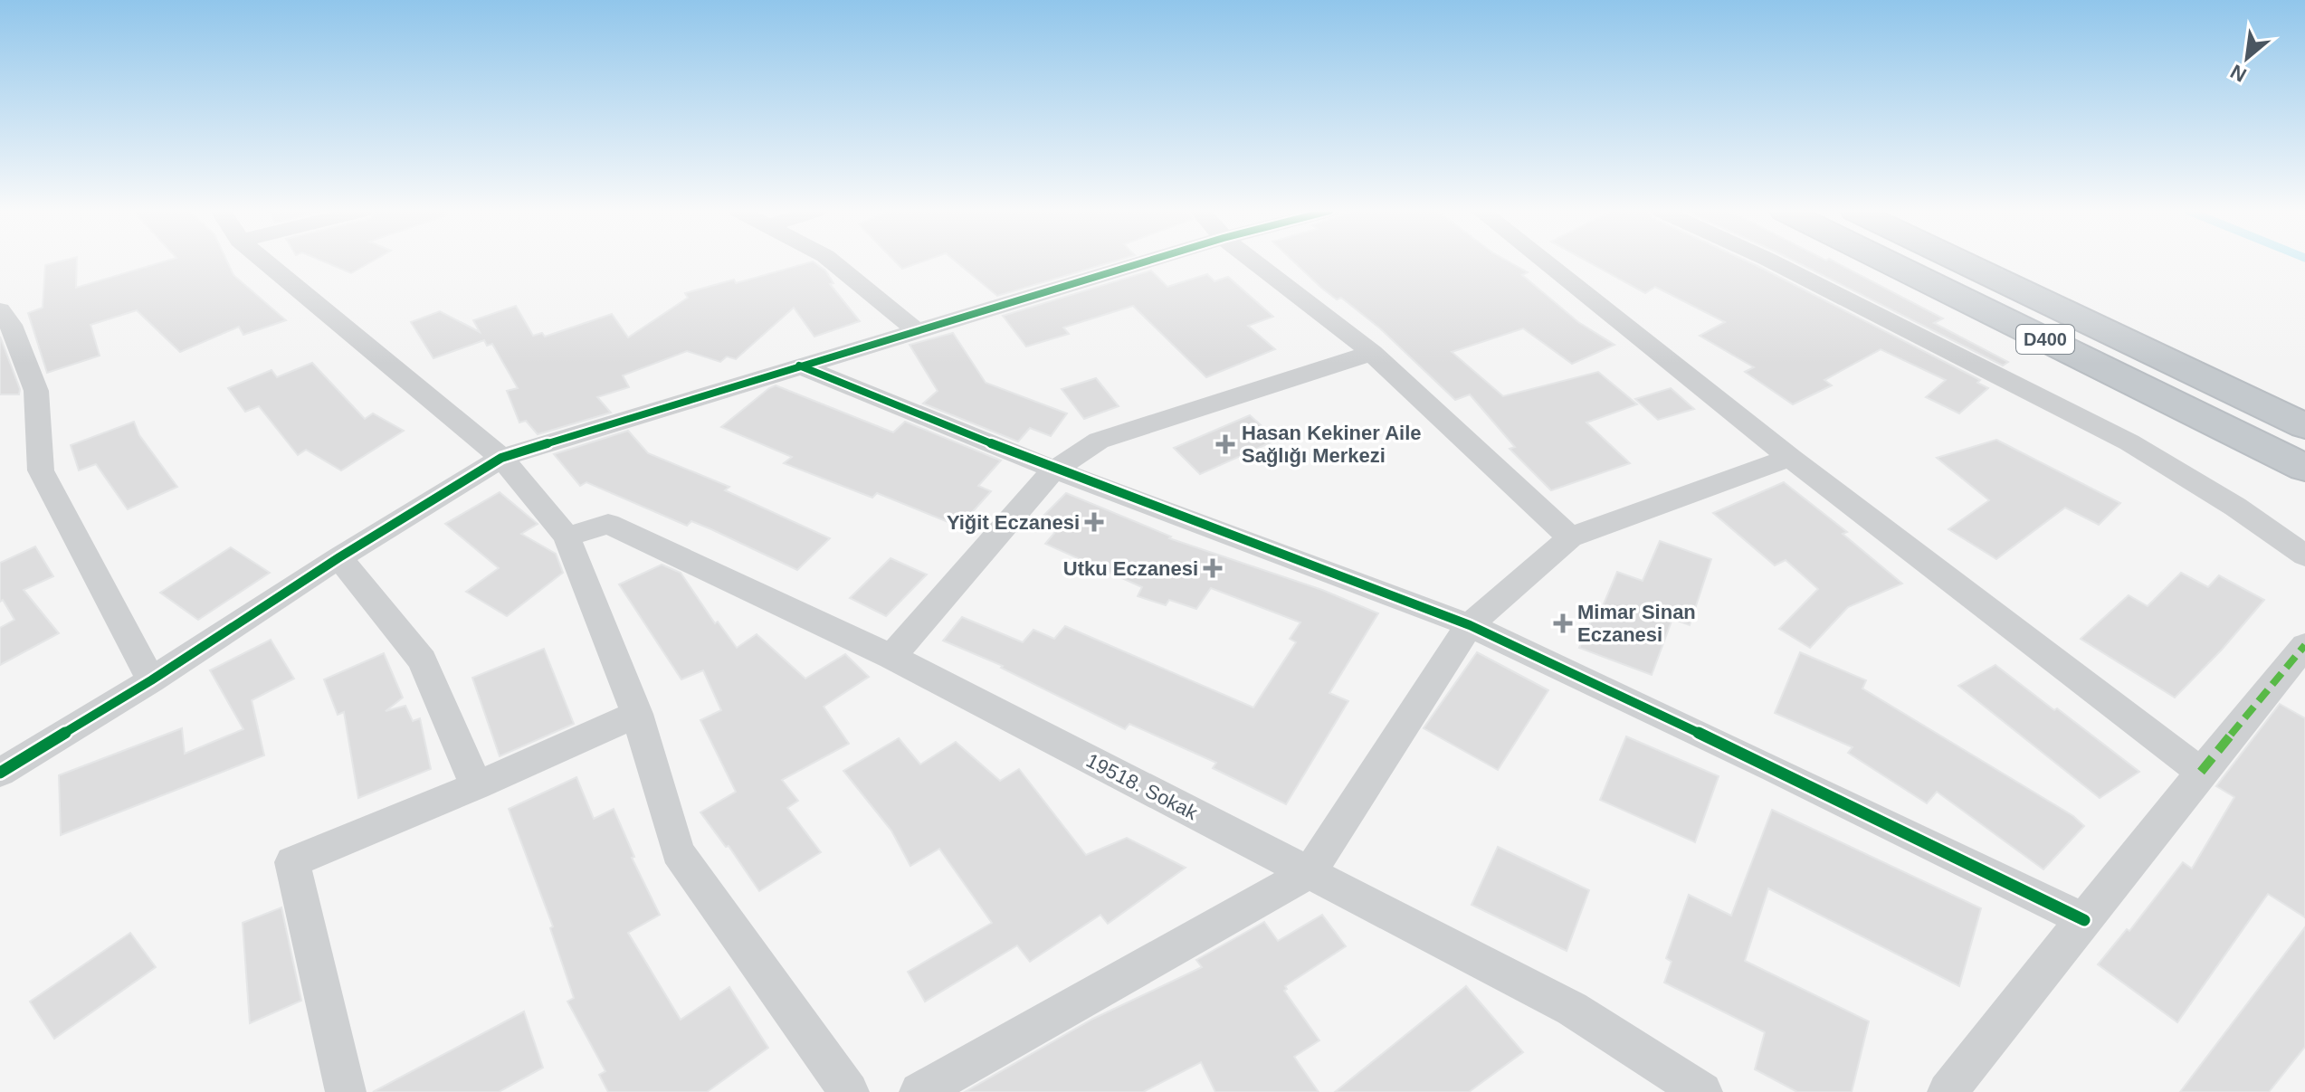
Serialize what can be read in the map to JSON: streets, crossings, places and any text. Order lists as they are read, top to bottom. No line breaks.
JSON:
{"streets":{"highway":["D400"],"street":["19518. Sokak"]},"places":{"health":["Hasan Kekiner Aile Sağlığı Merkezi","Yiğit Eczanesi","Utku Eczanesi","Mimar Sinan Eczanesi"]},"north":"bottom left"}
